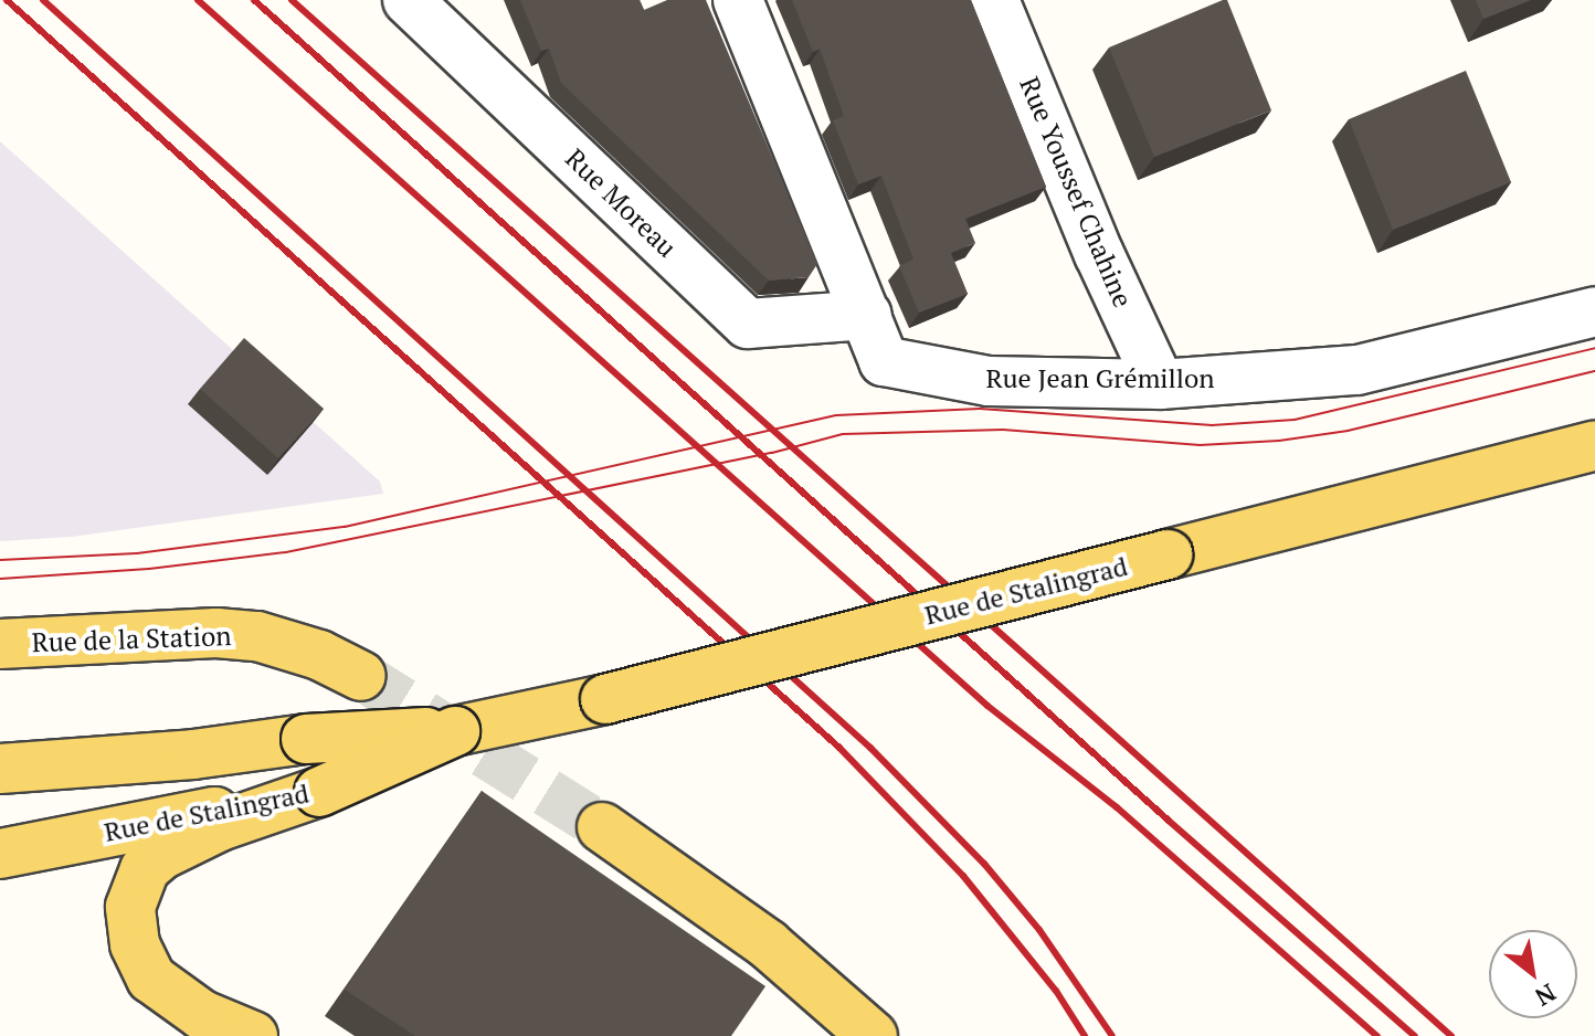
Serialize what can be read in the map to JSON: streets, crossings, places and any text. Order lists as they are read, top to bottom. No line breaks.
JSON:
{"streets":{"main road":["Rue de Stalingrad","Rue de la Station"],"street":["Rue Youssef Chahine","Rue Moreau","Rue Jean Grémillon"]},"crossings":[["Rue Youssef Chahine","Rue Jean Grémillon"],["Rue Moreau","Rue Jean Grémillon"]],"north":"bottom right"}
